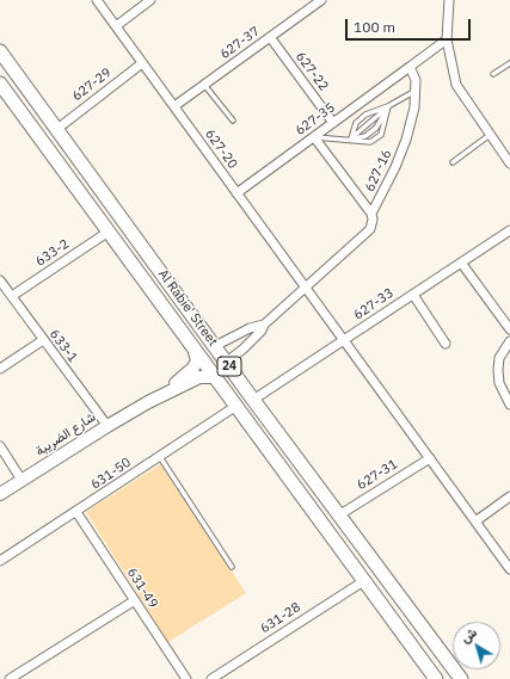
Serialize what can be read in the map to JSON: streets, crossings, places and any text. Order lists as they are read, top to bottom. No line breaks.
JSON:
{"streets":{"main road":["Al Rabie' Street","24"],"street":["627-37","627-22","627-29","627-35","627-20","627-16","633-2","627-33","633-1","شارع الضريبة","631-50","627-31","631-49","631-28"]},"crossings":[["627-37","627-22"],["627-37","627-20"],["627-22","627-35"],["627-29","627-20"],["627-29","Al Rabie' Street"],["627-35","627-20"],["627-35","627-16"],["627-20","627-16"],["627-20","627-33"],["627-20","627-31"],["627-16","Al Rabie' Street"],["633-2","Al Rabie' Street"],["633-2","633-1"],["627-33","Al Rabie' Street"],["Al Rabie' Street","شارع الضريبة"],["Al Rabie' Street","631-50"],["Al Rabie' Street","627-31"],["Al Rabie' Street","631-28"],["633-1","شارع الضريبة"],["631-50","631-49"]],"scale_bar":"100 m","north":"top left"}
